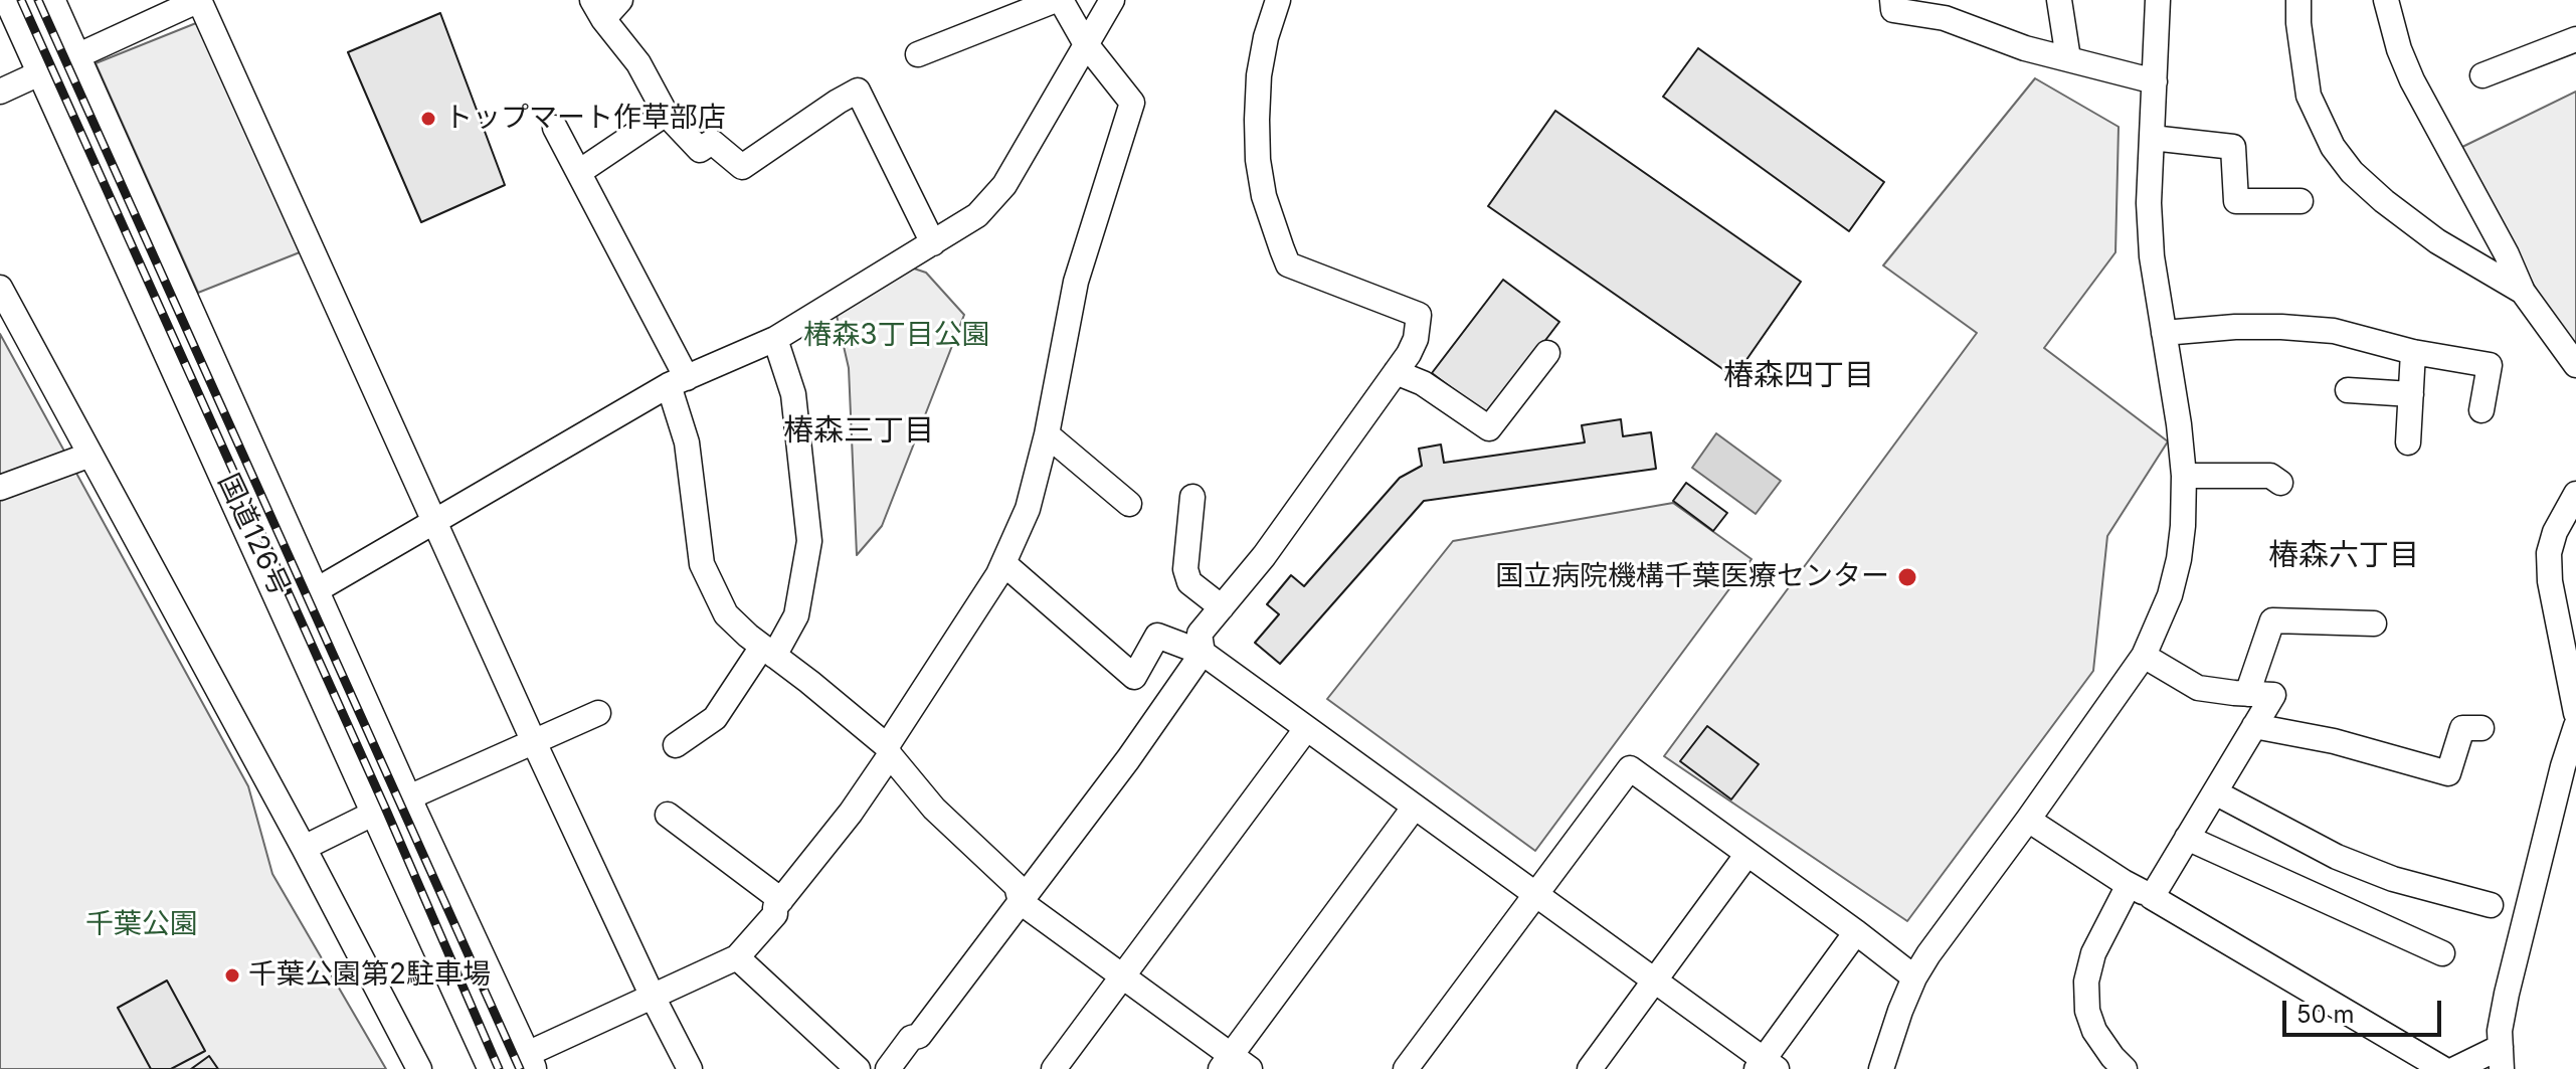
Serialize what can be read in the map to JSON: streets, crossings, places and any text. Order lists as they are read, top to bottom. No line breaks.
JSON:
{"streets":{"highway":["国道126号"]},"districts":["椿森四丁目","椿森三丁目","椿森六丁目"],"parks":["椿森3丁目公園","千葉公園"],"places":["トップマート作草部店","国立病院機構千葉医療センター","千葉公園第2駐車場"],"scale_bar":"50 m"}
